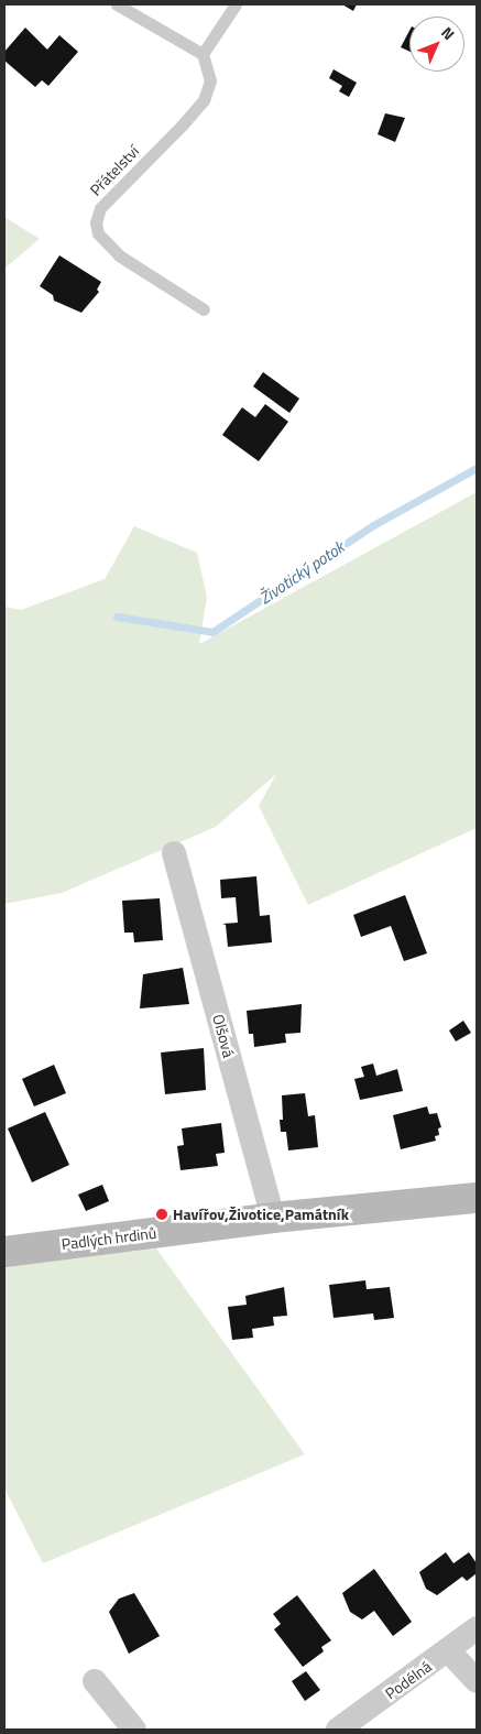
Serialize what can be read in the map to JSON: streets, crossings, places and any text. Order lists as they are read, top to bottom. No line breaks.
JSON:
{"streets":{"street":["Olšová","Padlých hrdinů","Podélná"],"lane":["Přátelství"]},"crossings":[["Olšová","Padlých hrdinů"]],"water":["Životický potok"],"places":["Havířov,Životice,Památník"],"north":"top right"}
